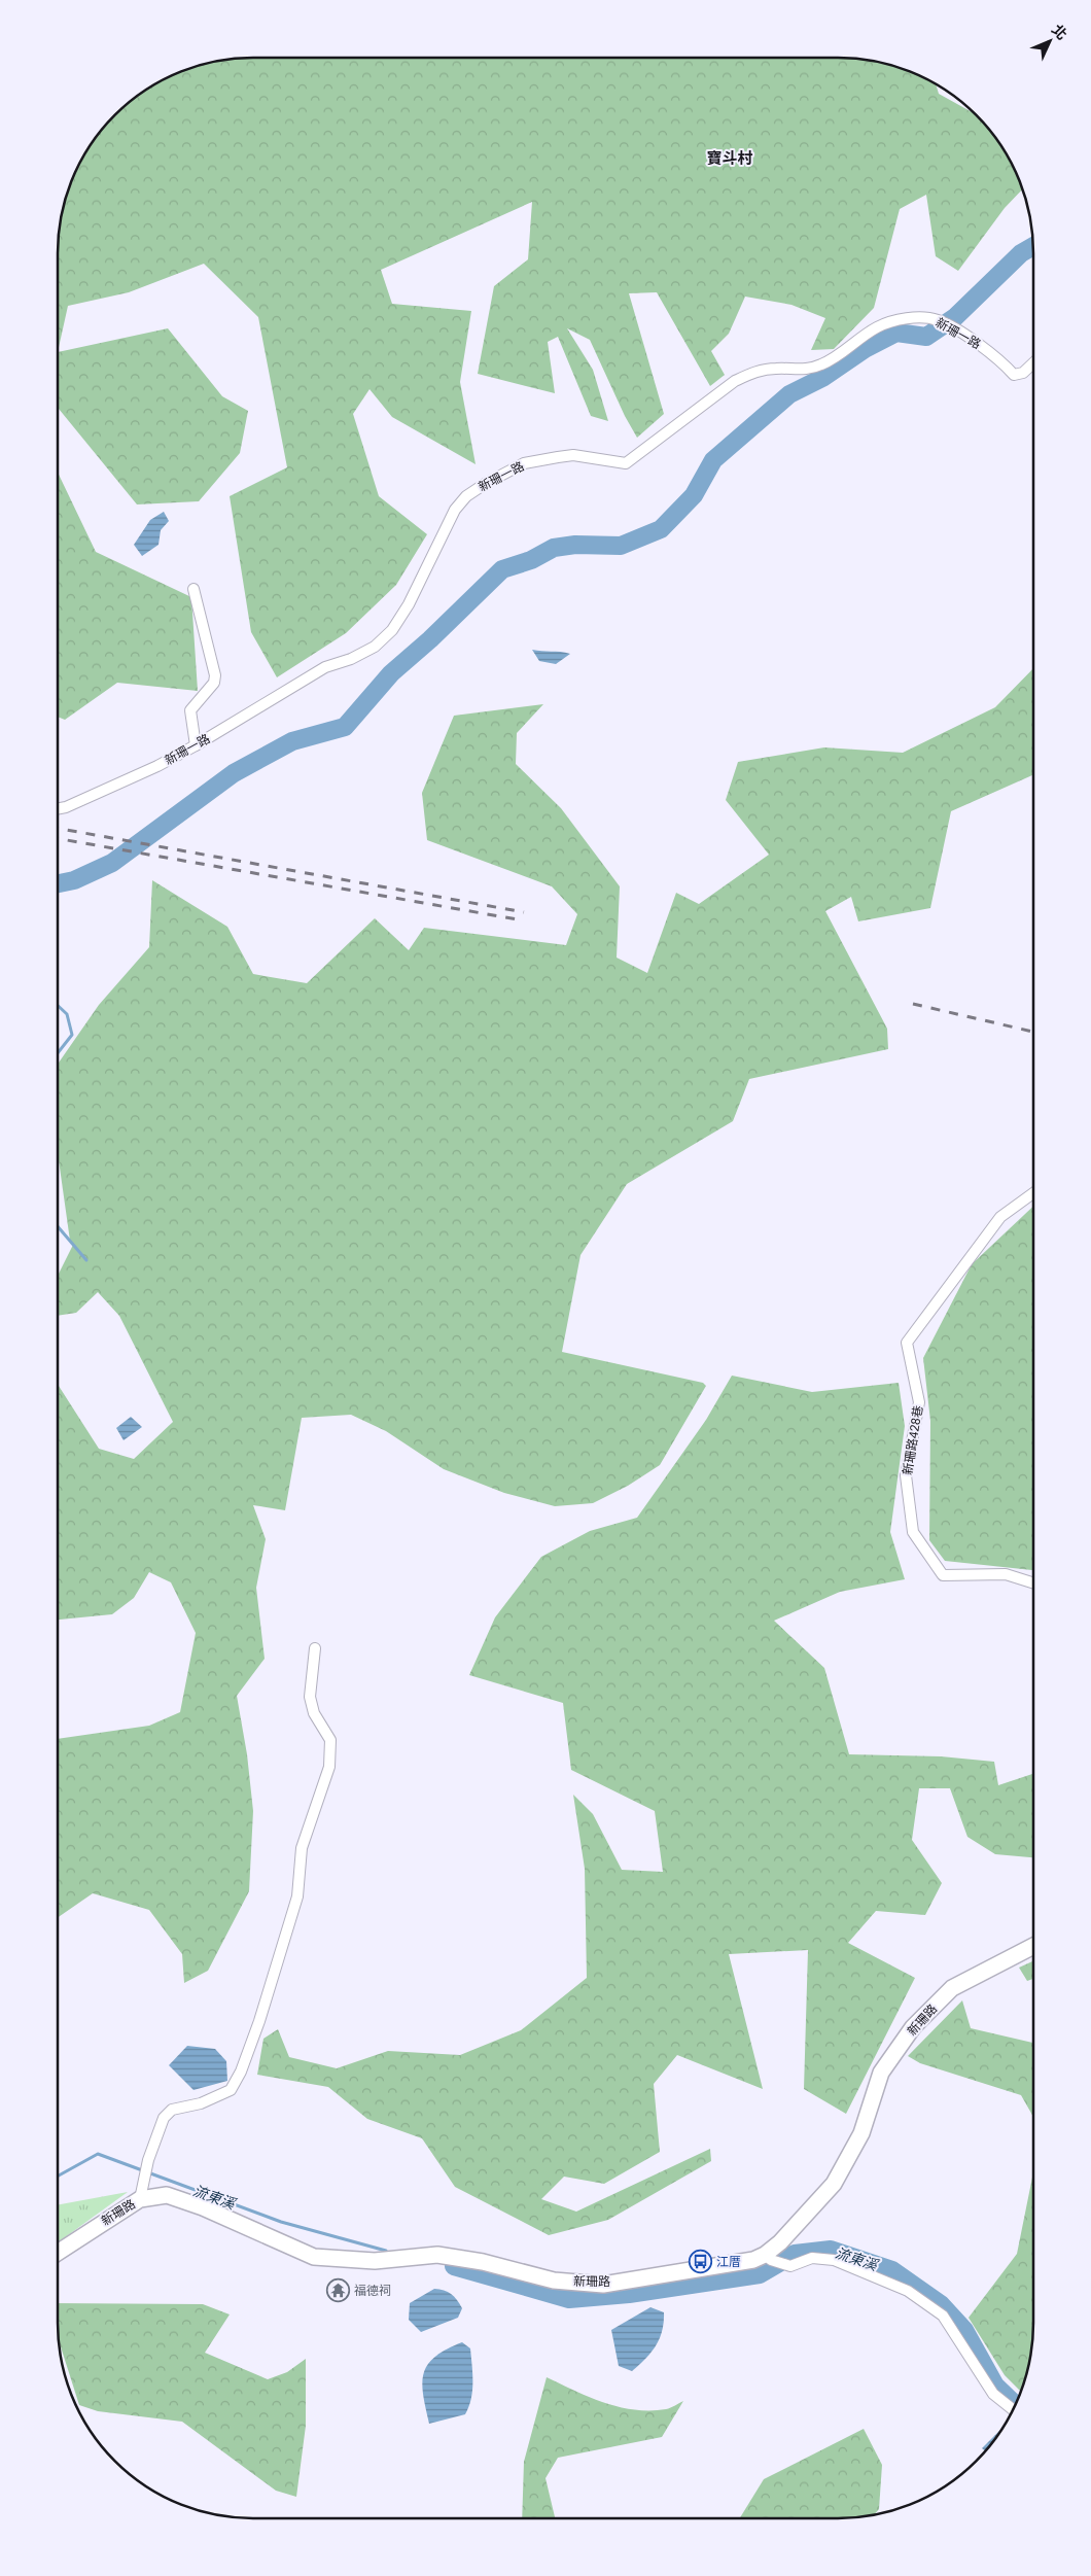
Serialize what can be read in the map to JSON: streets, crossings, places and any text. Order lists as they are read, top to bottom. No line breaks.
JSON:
{"streets":{"street":["新珊一路","新珊路428巷","新珊路"]},"districts":["寶斗村"],"water":["流東溪"],"places":{"bus stop":["江厝"],"temple":["福德祠"]},"north":"top right"}
